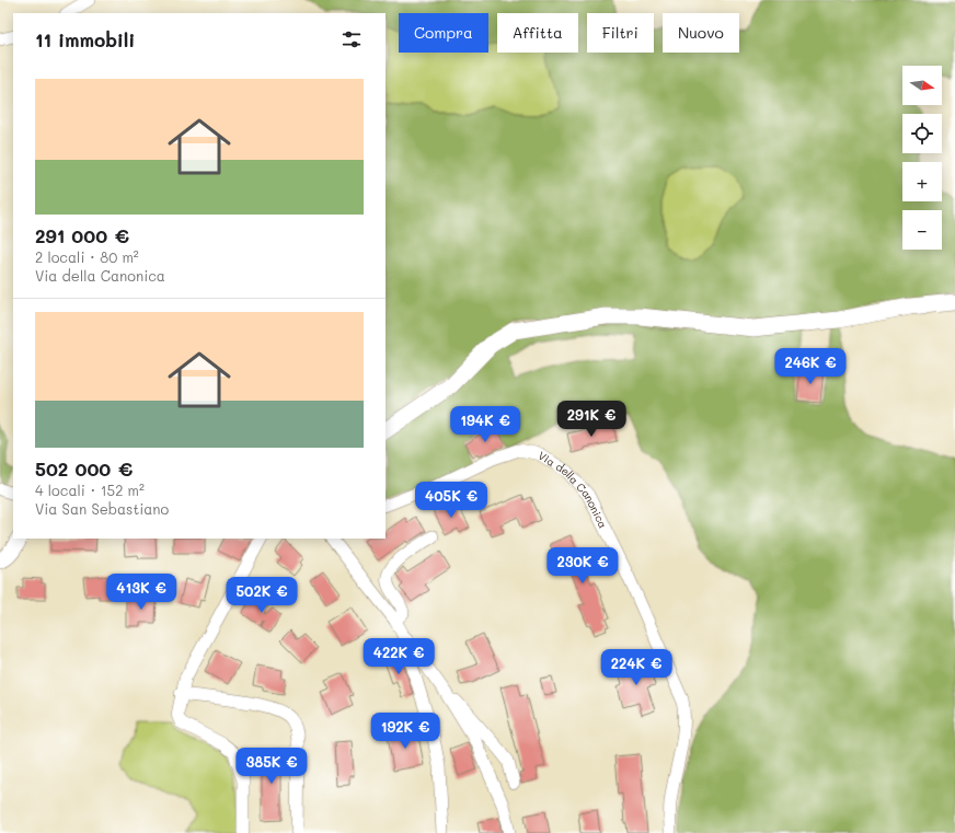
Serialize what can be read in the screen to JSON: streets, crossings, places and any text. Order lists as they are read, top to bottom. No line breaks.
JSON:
{"streets":{"street":["Via della Canonica"]},"north":"right","page":{"chip":["Compra","Affitta","Filtri","Nuovo"],"heading":"11 immobili","map_buttons":["+","−"],"list":[{"name":"291 000 €","note":"2 locali · 80 m² · Via della Canonica"},{"name":"502 000 €","note":"4 locali · 152 m² · Via San Sebastiano"}],"price":["246K €","291K €","194K €","405K €","230K €","413K €","502K €","422K €","224K €","192K €","385K €"]}}
